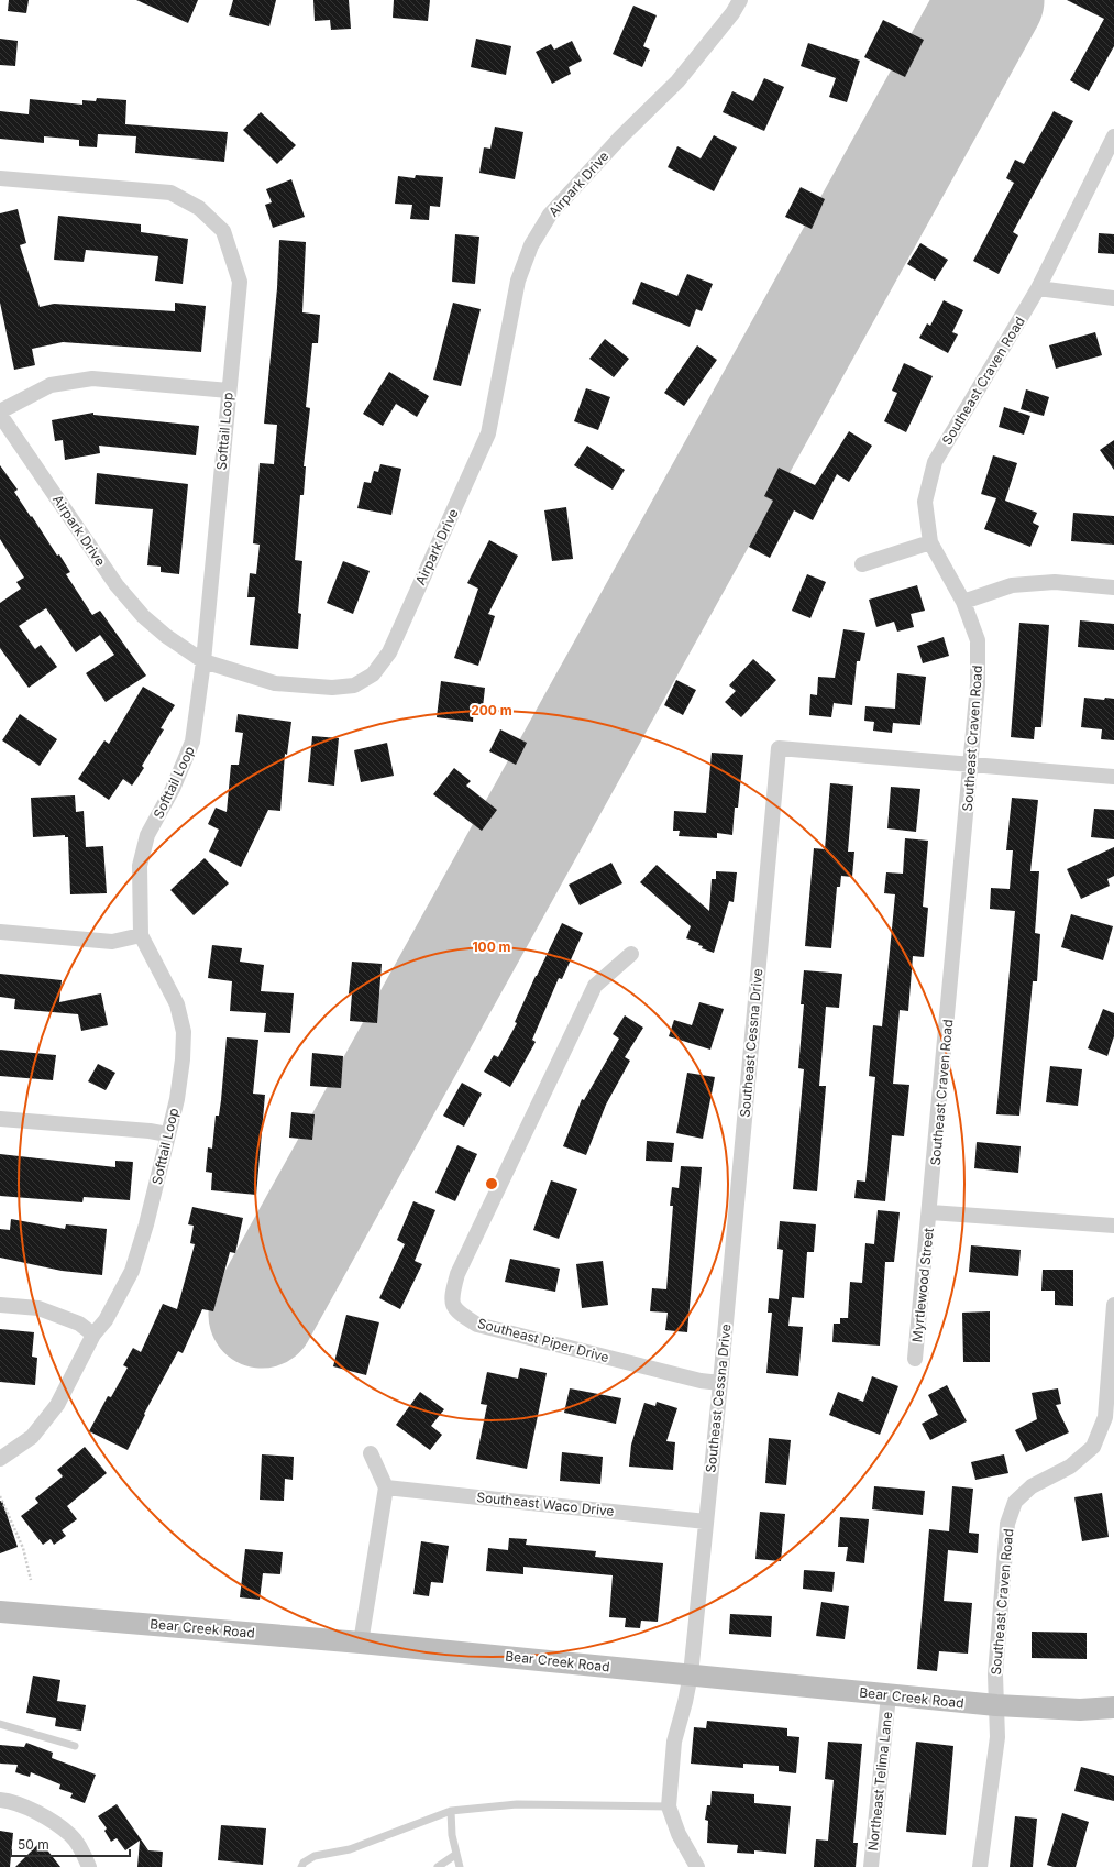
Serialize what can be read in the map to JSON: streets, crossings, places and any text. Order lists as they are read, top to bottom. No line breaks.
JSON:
{"streets":{"street":["Airpark Drive","Southeast Craven Road","Softtail Loop","Southeast Cessna Drive","Myrtlewood Street","Southeast Piper Drive","Southeast Waco Drive","Bear Creek Road","Northeast Telima Lane"]},"crossings":[["Airpark Drive","Softtail Loop"],["Southeast Craven Road","Southeast Cessna Drive"],["Southeast Craven Road","Myrtlewood Street"],["Southeast Craven Road","Bear Creek Road"],["Southeast Cessna Drive","Southeast Piper Drive"],["Southeast Cessna Drive","Southeast Waco Drive"],["Southeast Cessna Drive","Bear Creek Road"],["Bear Creek Road","Northeast Telima Lane"]],"scale_bar":"50 m","rings":["200 m","100 m"]}
